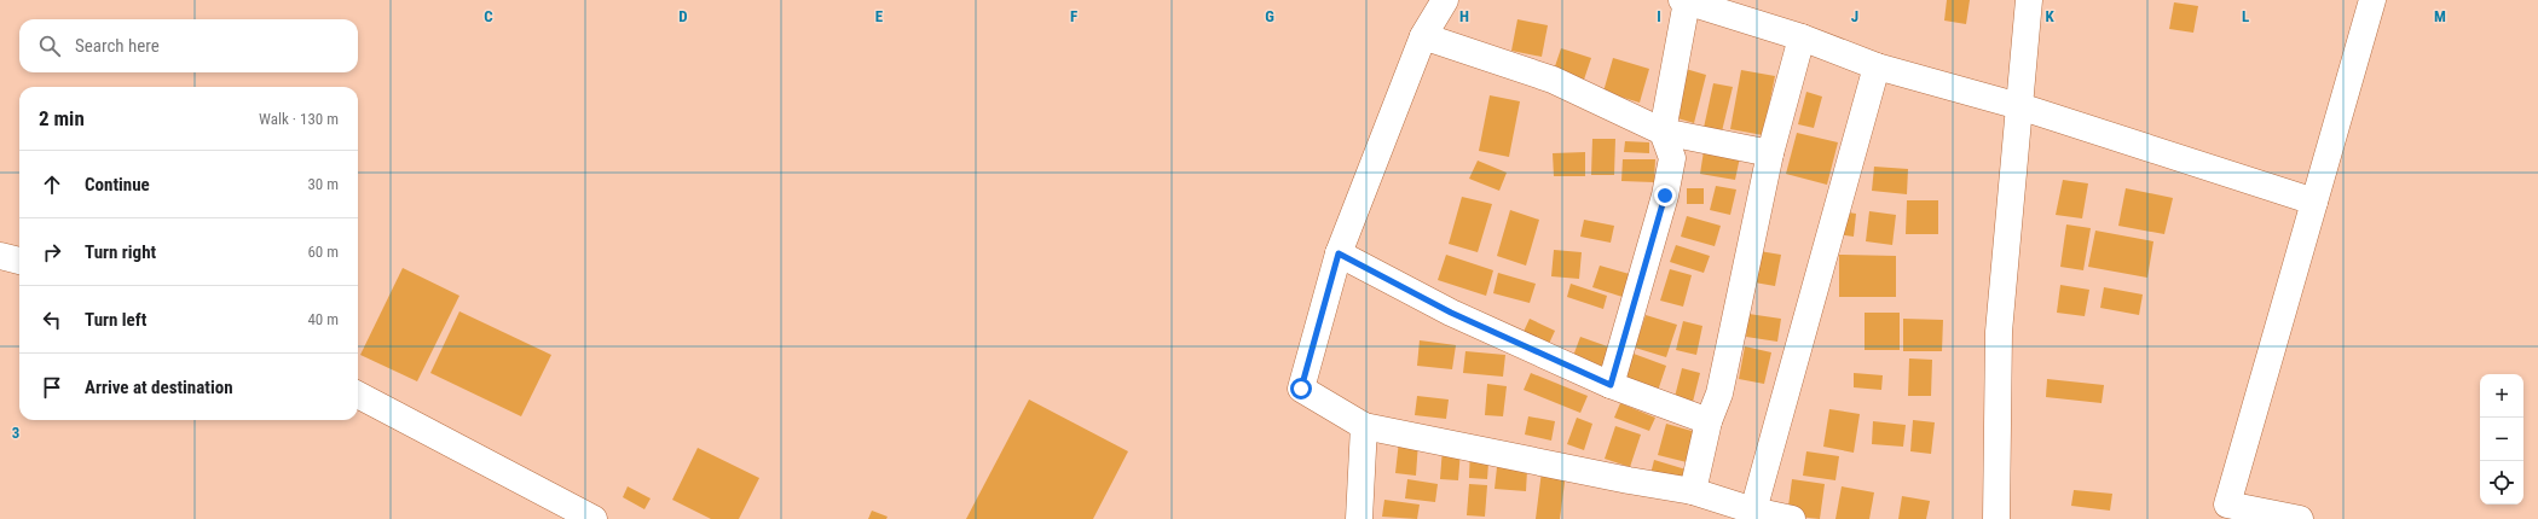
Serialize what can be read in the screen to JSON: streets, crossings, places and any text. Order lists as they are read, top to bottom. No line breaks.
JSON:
{"page":{"search":"Search here","heading":["2 min","Walk · 130 m"],"list":[["Continue","30 m"],["Turn right","60 m"],["Turn left","40 m"],"Arrive at destination"],"map_buttons":["+","−"]},"grid":{"columns":["C","D","E","F","G","H","I","J","K","L","M"],"rows":["3"]}}
